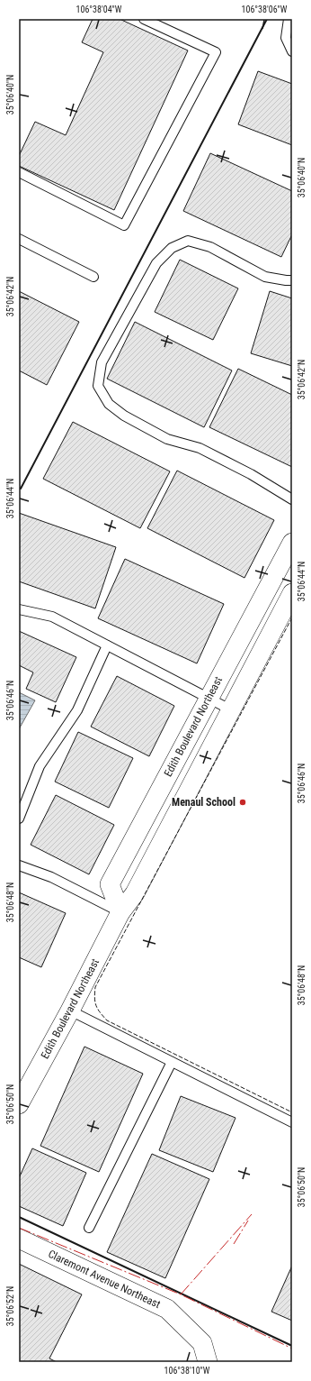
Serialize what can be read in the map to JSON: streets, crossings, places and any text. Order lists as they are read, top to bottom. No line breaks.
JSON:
{"streets":{"street":["Edith Boulevard Northeast","Claremont Avenue Northeast"]},"places":["Menaul School"],"coordinates":["106°38'04\"W","106°38'06\"W","35°06'40\"N","35°06'42\"N","35°06'44\"N","35°06'46\"N","35°06'48\"N","35°06'50\"N","35°06'52\"N","106°38'10\"W"]}
